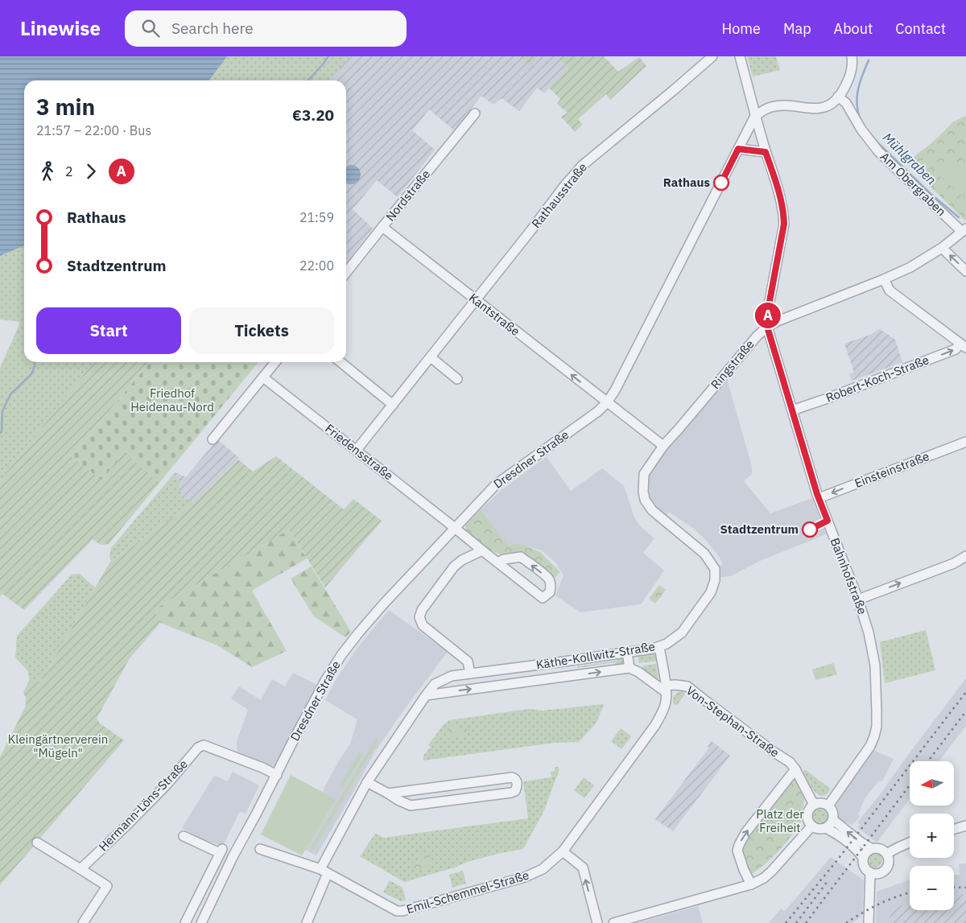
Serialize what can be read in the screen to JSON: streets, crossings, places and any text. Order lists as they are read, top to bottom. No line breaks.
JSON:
{"streets":{"street":["Am Obergraben","Nordstraße","Rathausstraße","Kantstraße","Ringstraße","Robert-Koch-Straße","Friedensstraße","Dresdner Straße","Einsteinstraße","Bahnhofstraße","Käthe-Kollwitz-Straße","Von-Stephan-Straße","Hermann-Löns-Straße","Emil-Schemmel-Straße"]},"crossings":[["Am Obergraben","Ringstraße"],["Nordstraße","Kantstraße"],["Rathausstraße","Kantstraße"],["Rathausstraße","Friedensstraße"],["Kantstraße","Dresdner Straße"],["Ringstraße","Bahnhofstraße"],["Ringstraße","Käthe-Kollwitz-Straße"],["Robert-Koch-Straße","Bahnhofstraße"],["Friedensstraße","Dresdner Straße"],["Dresdner Straße","Bahnhofstraße"],["Dresdner Straße","Hermann-Löns-Straße"],["Einsteinstraße","Bahnhofstraße"],["Käthe-Kollwitz-Straße","Emil-Schemmel-Straße"],["Von-Stephan-Straße","Emil-Schemmel-Straße"]],"one_way":["Kantstraße","Robert-Koch-Straße","Einsteinstraße"],"water":["Mühlgraben"],"parks":["Friedhof Heidenau-Nord","Kleingärtnerverein \"Mügeln\"","Platz der Freiheit"],"places":["Rathaus","Stadtzentrum"],"lines":["bus line A"],"north":"left","page":{"header":"Linewise","search":"Search here","nav":["Home","Map","About","Contact"],"on_map":"A","heading":["3 min","21:57 – 22:00 · Bus","€3.20"],"legs":["2","A"],"list":[{"name":"Rathaus","value":"21:59"},{"name":"Stadtzentrum","value":"22:00"}],"buttons":["Start","Tickets"],"map_buttons":["+","−"]}}
